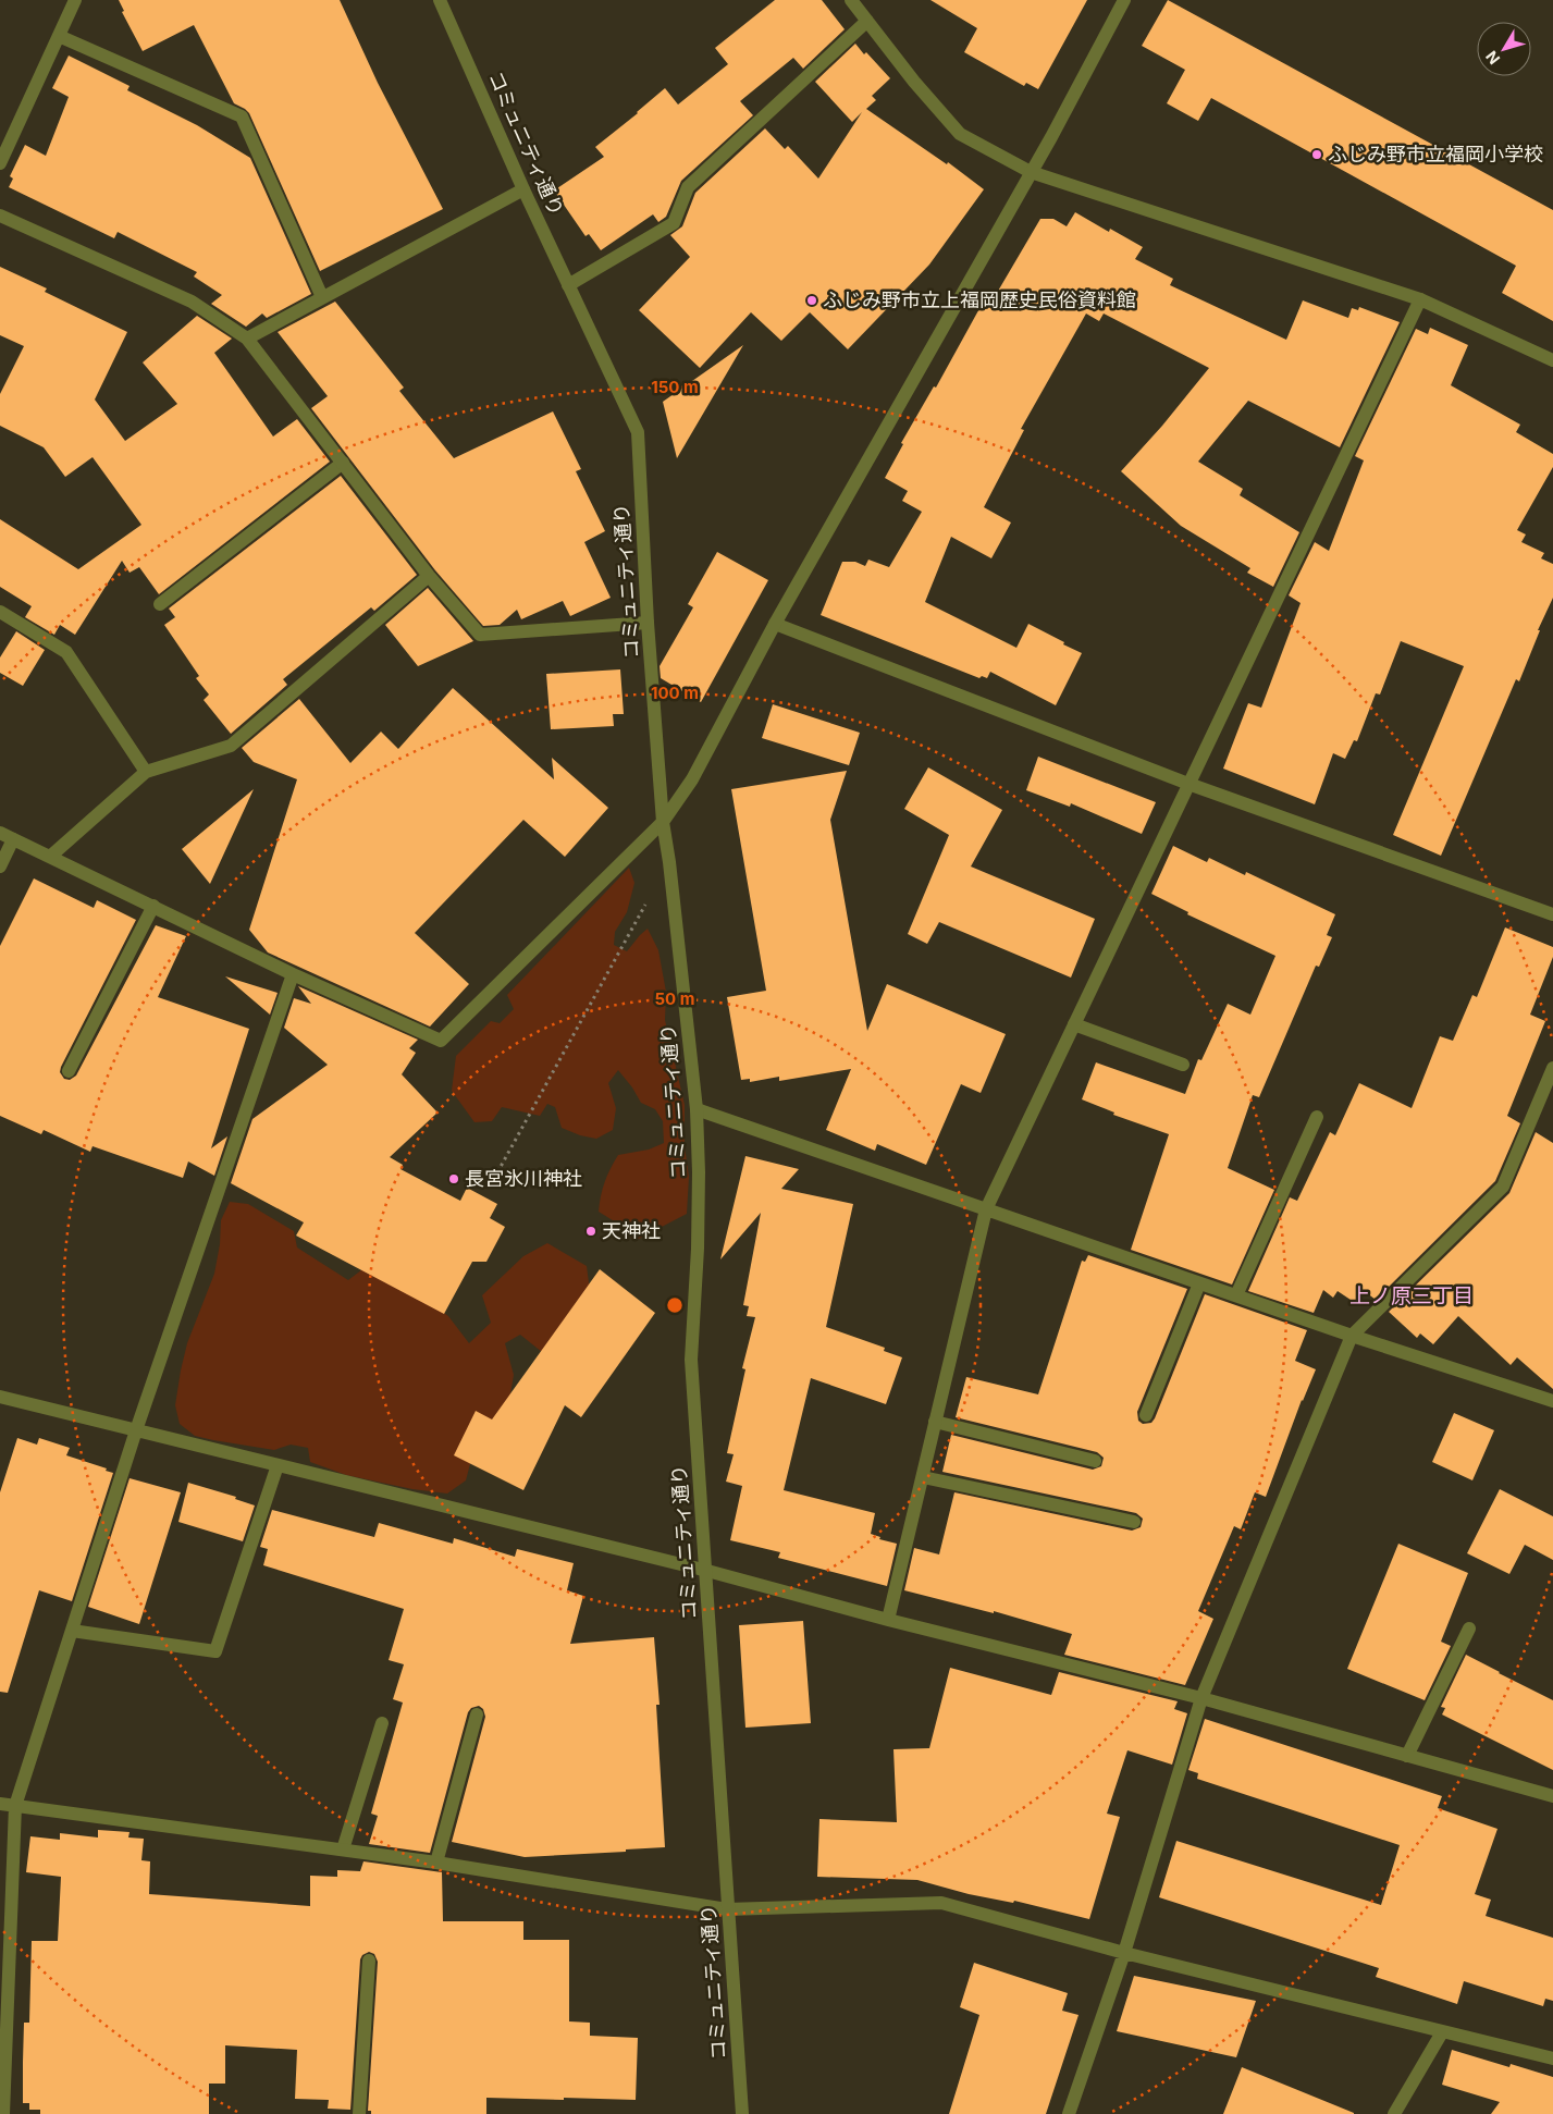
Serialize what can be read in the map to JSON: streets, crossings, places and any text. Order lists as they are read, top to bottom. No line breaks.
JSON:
{"streets":{"street":["コミュニティ通り"]},"districts":["上ノ原三丁目"],"places":["ふじみ野市立福岡小学校","ふじみ野市立上福岡歴史民俗資料館","長宮氷川神社","天神社"],"north":"bottom left","rings":["150 m","100 m","50 m"]}
